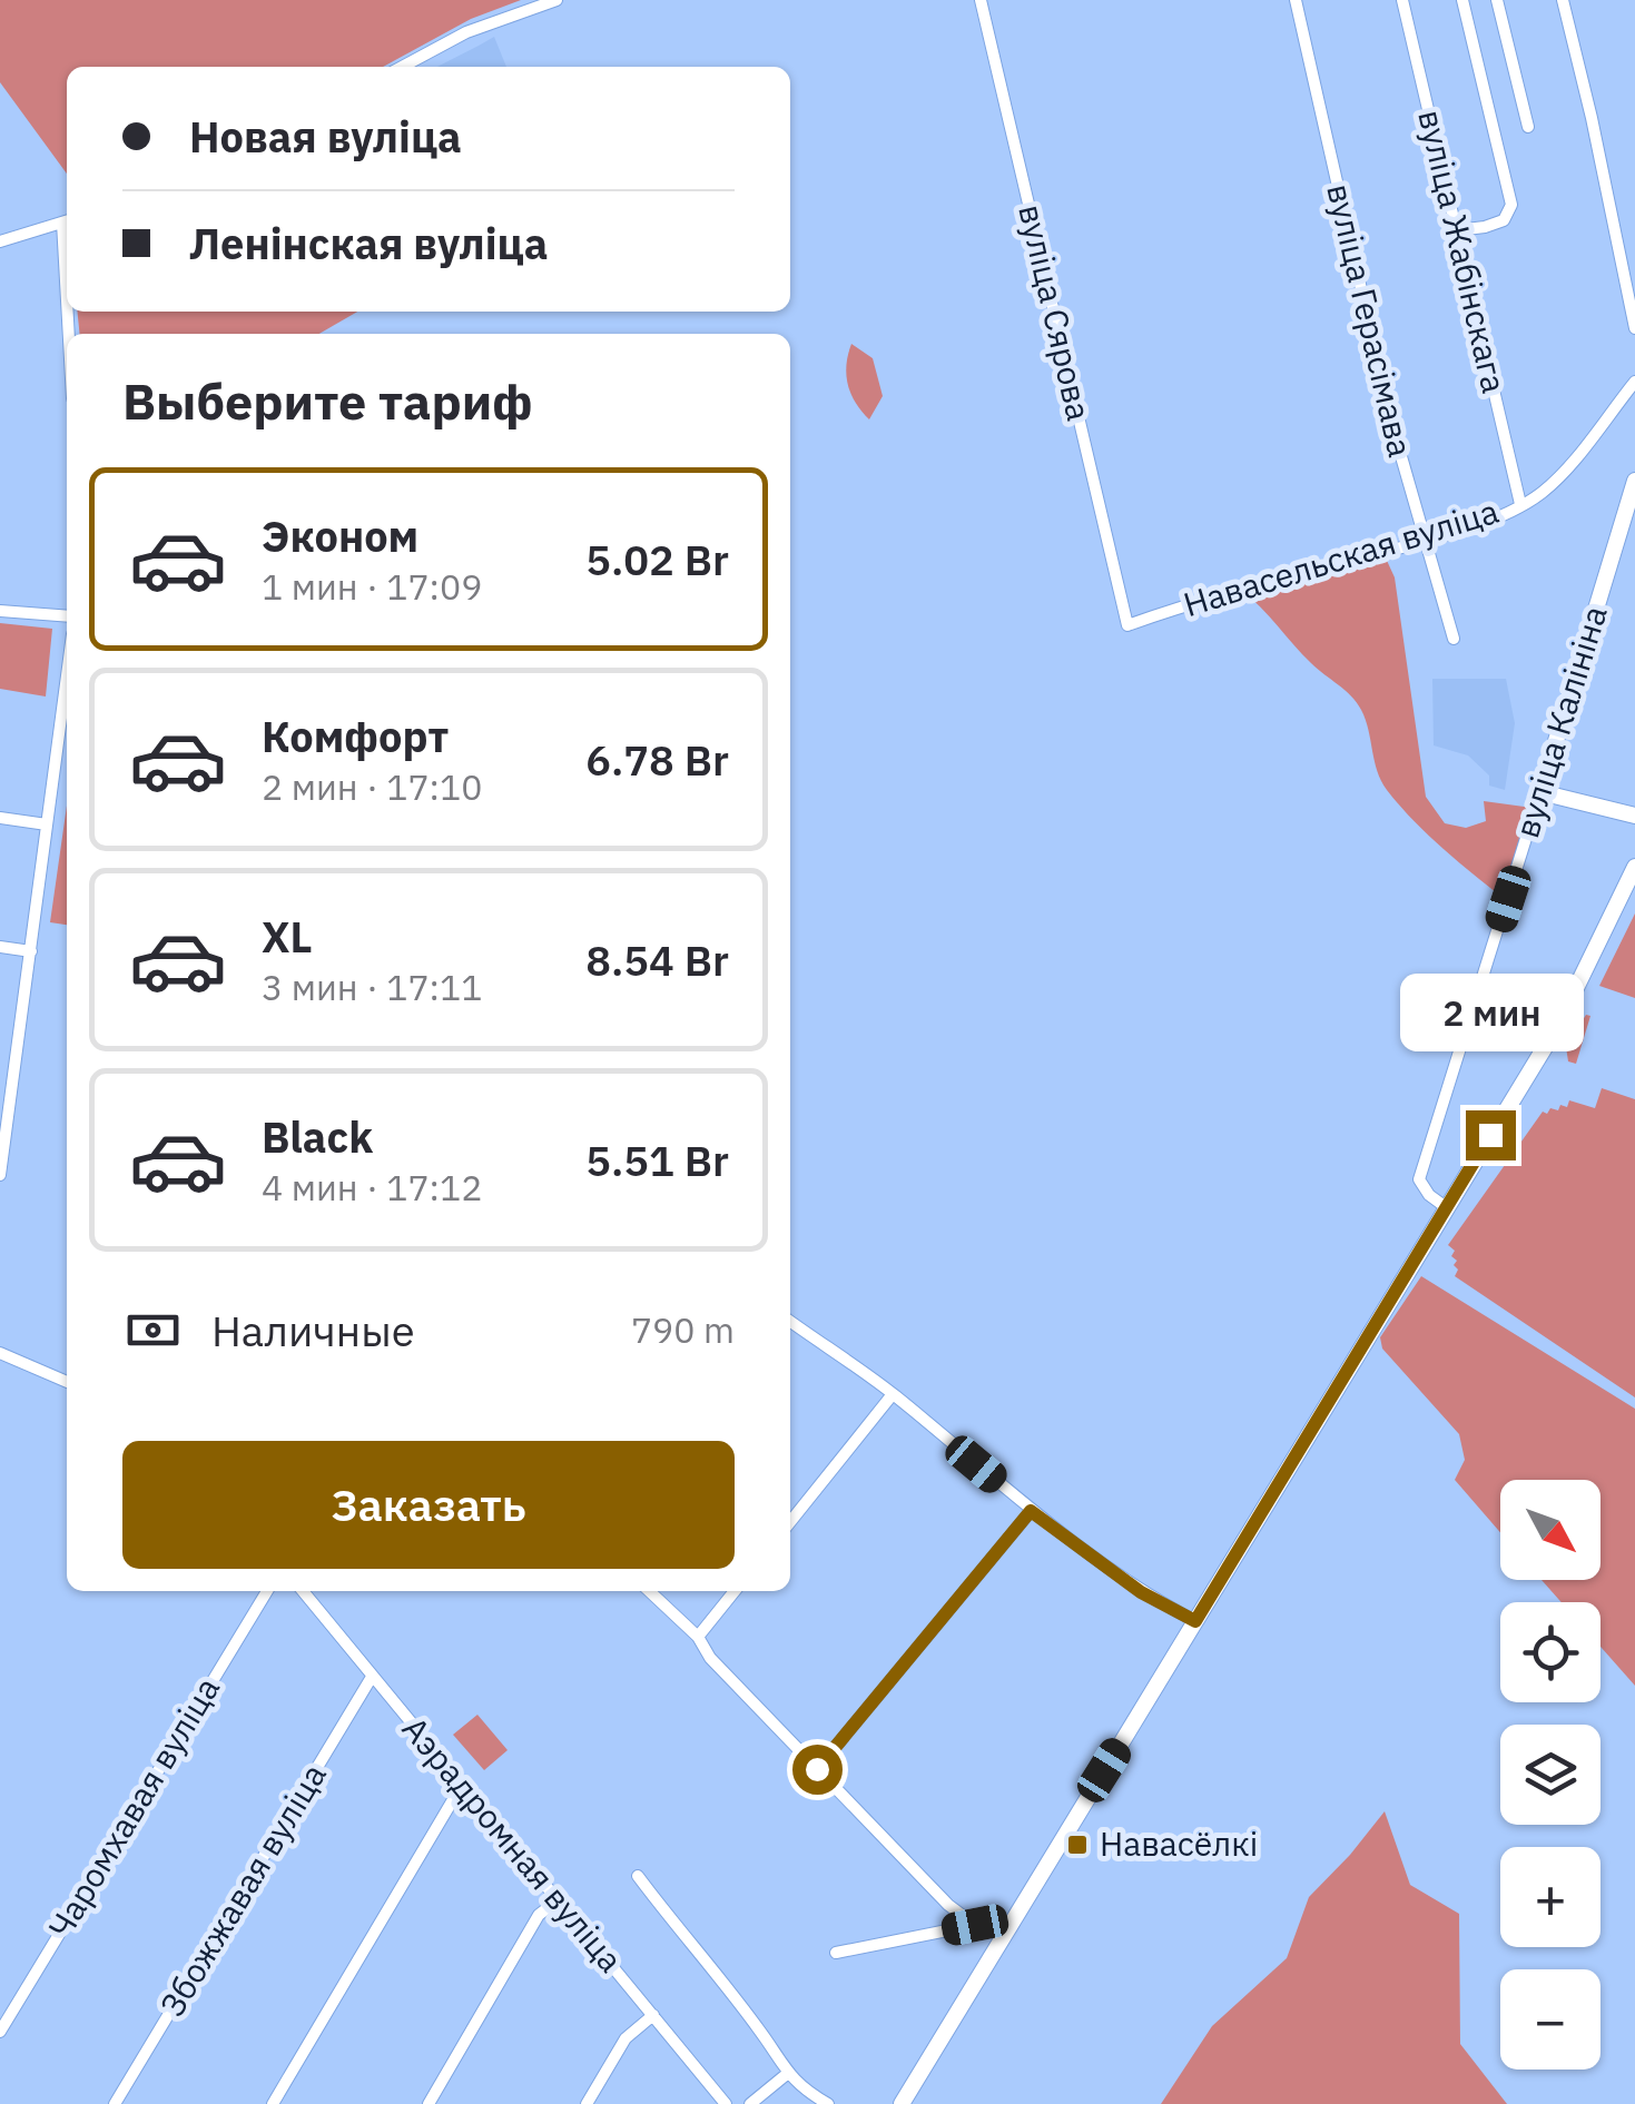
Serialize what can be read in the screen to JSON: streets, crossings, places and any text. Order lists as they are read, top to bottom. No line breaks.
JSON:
{"streets":{"main road":["вуліца Калініна"],"street":["вуліца Жабінскага","вуліца Сярова","вуліца Герасімава","Навасельская вуліца","Чаромхавая вуліца","Аэрадромная вуліца","Збожжавая вуліца"]},"crossings":[["вуліца Жабінскага","Навасельская вуліца"],["вуліца Сярова","Навасельская вуліца"],["вуліца Герасімава","Навасельская вуліца"],["Аэрадромная вуліца","Збожжавая вуліца"]],"places":{"transit":["Навасёлкі"]},"north":"bottom right","page":{"banner":["Новая вуліца","Ленінская вуліца"],"heading":"Выберите тариф","list":[{"name":"Эконом","note":"1 мин · 17:09","value":"5.02 Br"},{"name":"Комфорт","note":"2 мин · 17:10","value":"6.78 Br"},{"name":"XL","note":"3 мин · 17:11","value":"8.54 Br"},{"name":"Black","note":"4 мин · 17:12","value":"5.51 Br"}],"bubble":"2 мин","pay":["Наличные","790 m"],"buttons":"Заказать","map_buttons":["+","−"]}}
